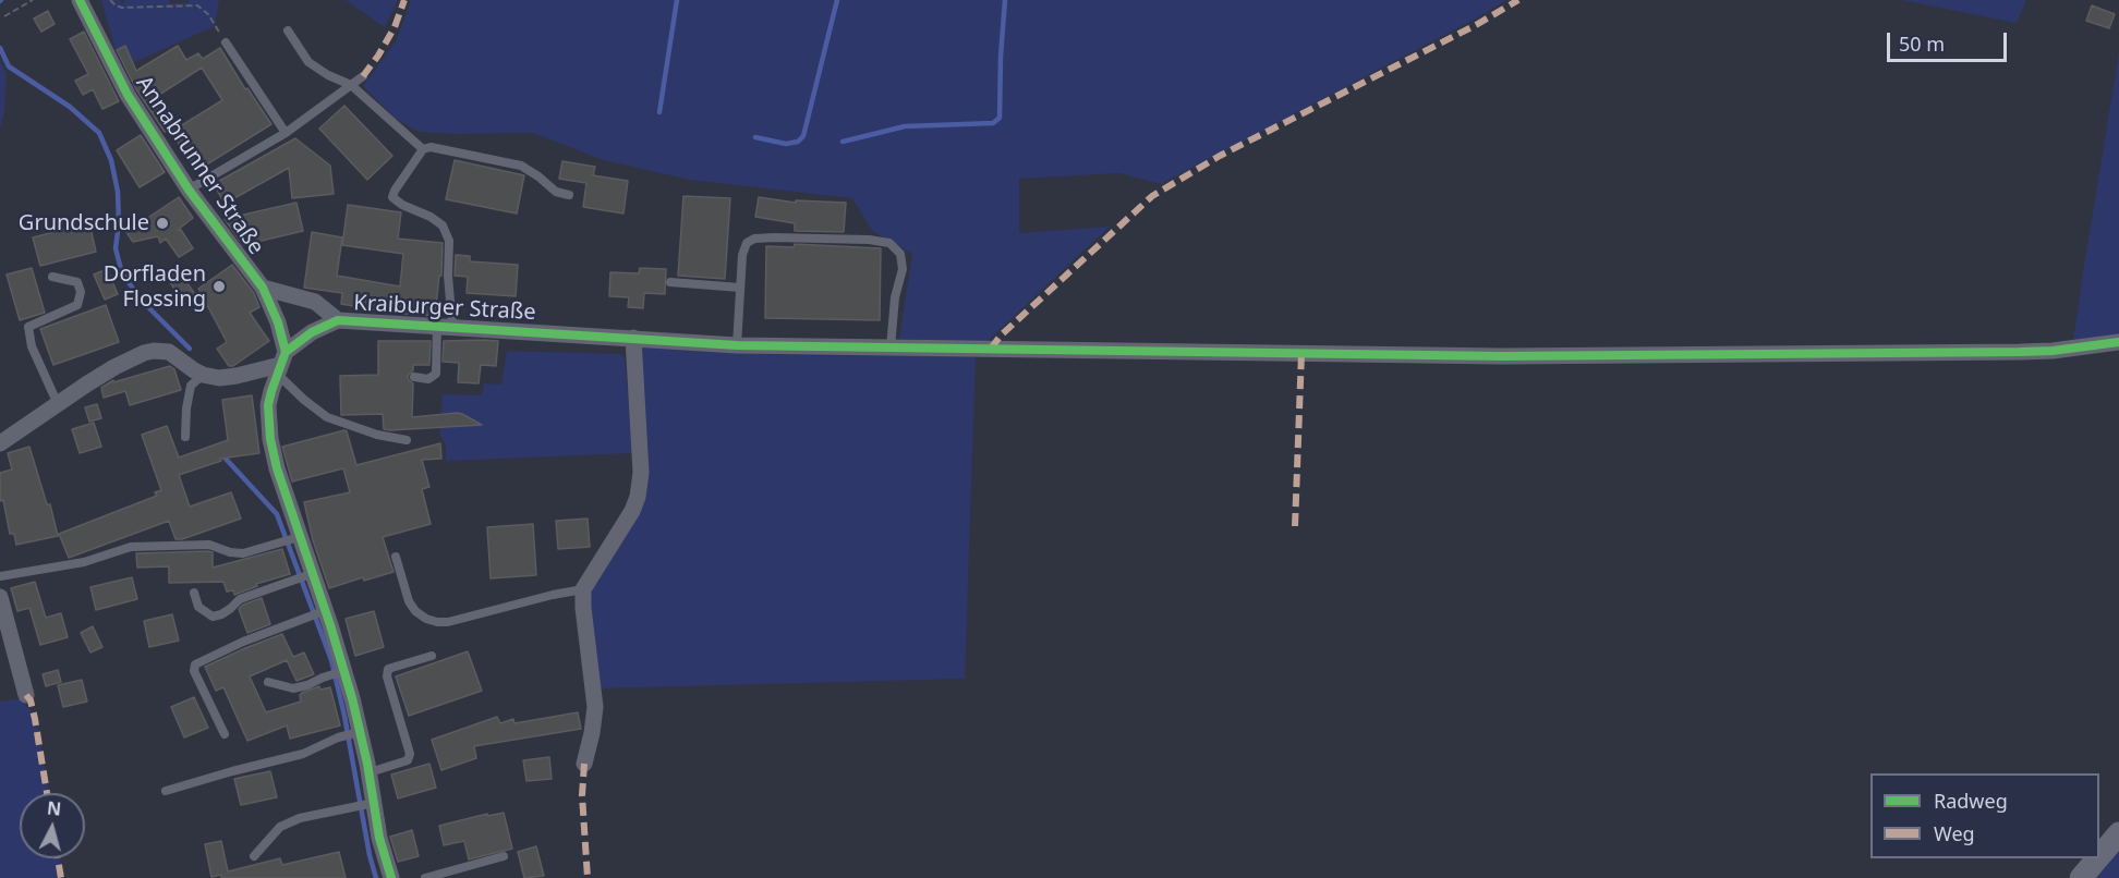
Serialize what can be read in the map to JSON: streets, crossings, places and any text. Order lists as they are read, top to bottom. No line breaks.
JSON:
{"streets":{"street":["Annabrunner Straße","Kraiburger Straße"]},"crossings":[["Annabrunner Straße","Kraiburger Straße"]],"places":["Grundschule","Dorfladen Flossing"],"legend":["Radweg","Weg"],"scale_bar":"50 m","north":"top"}
